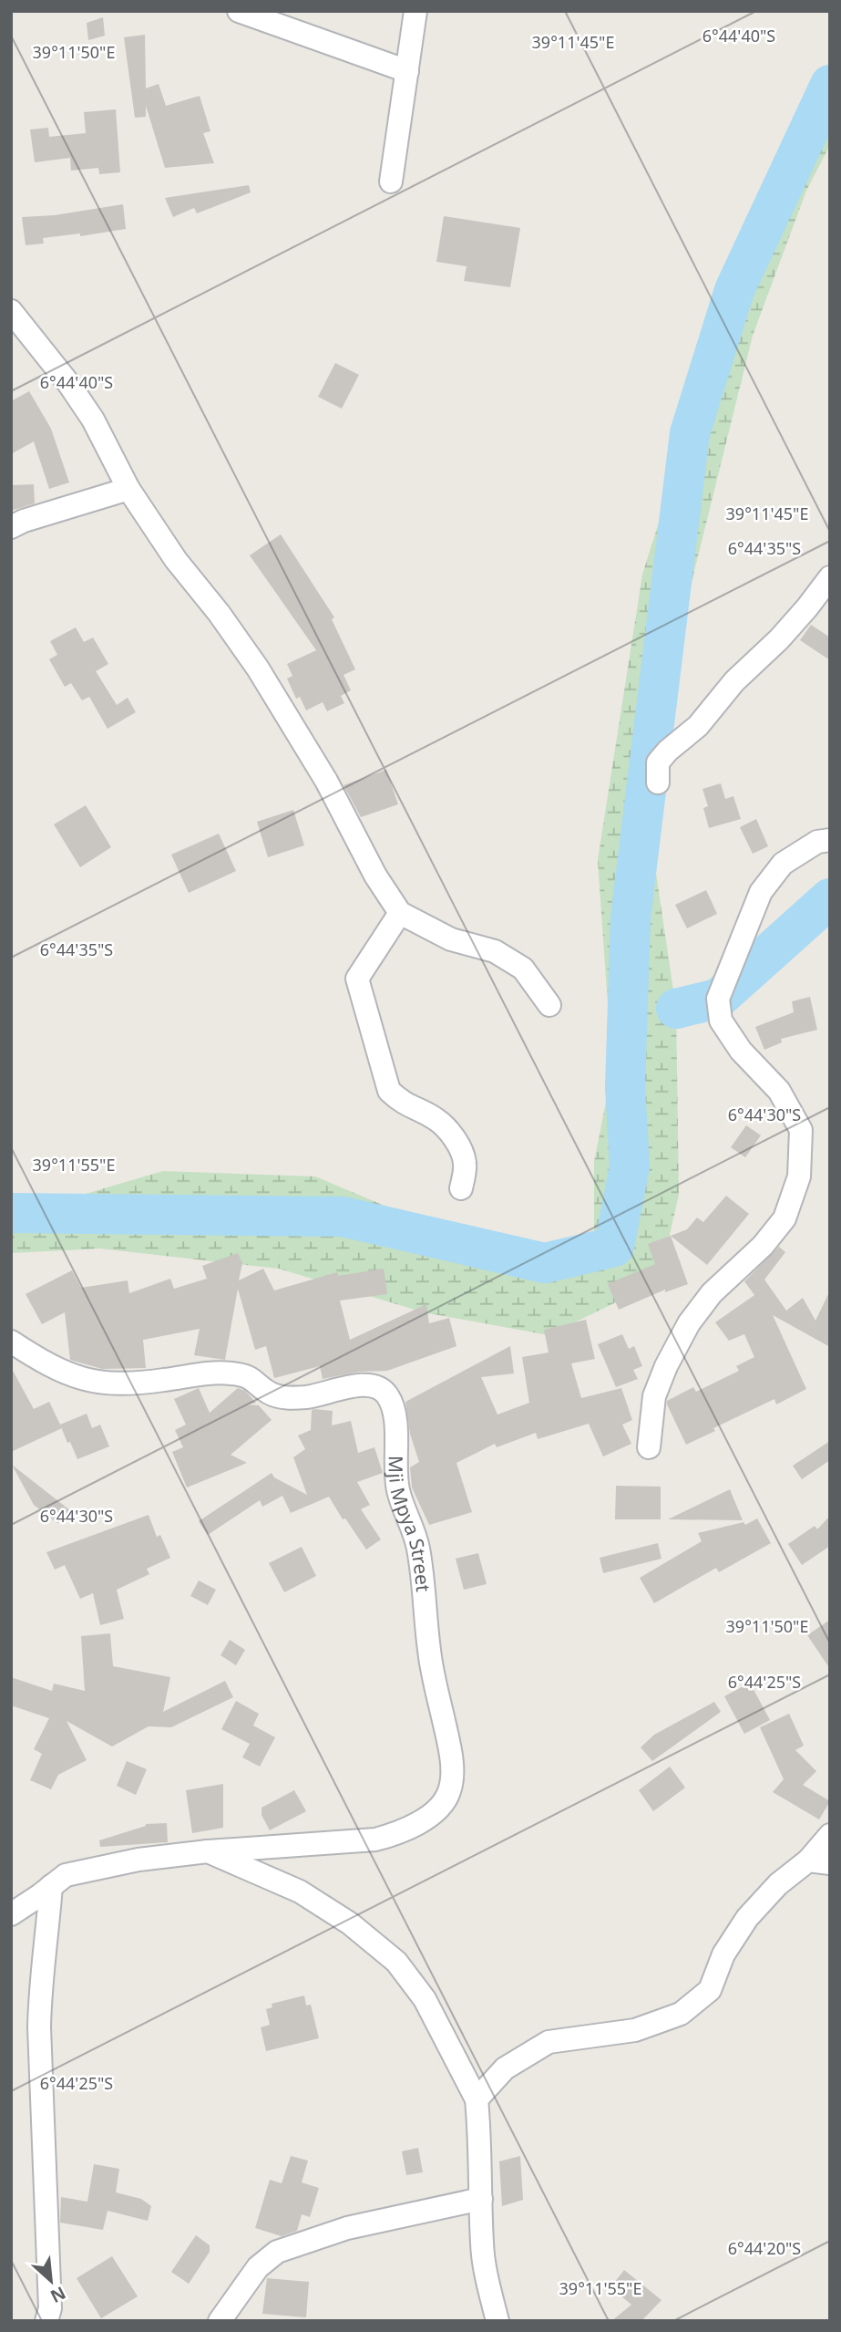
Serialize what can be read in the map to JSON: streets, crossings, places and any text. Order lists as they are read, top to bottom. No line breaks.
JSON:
{"streets":{"street":["Mji Mpya Street"]},"north":"bottom right","coordinates":["6°44'40\"S","39°11'45\"E","39°11'50\"E","6°44'35\"S","6°44'30\"S","39°11'55\"E","6°44'25\"S","6°44'20\"S"]}
